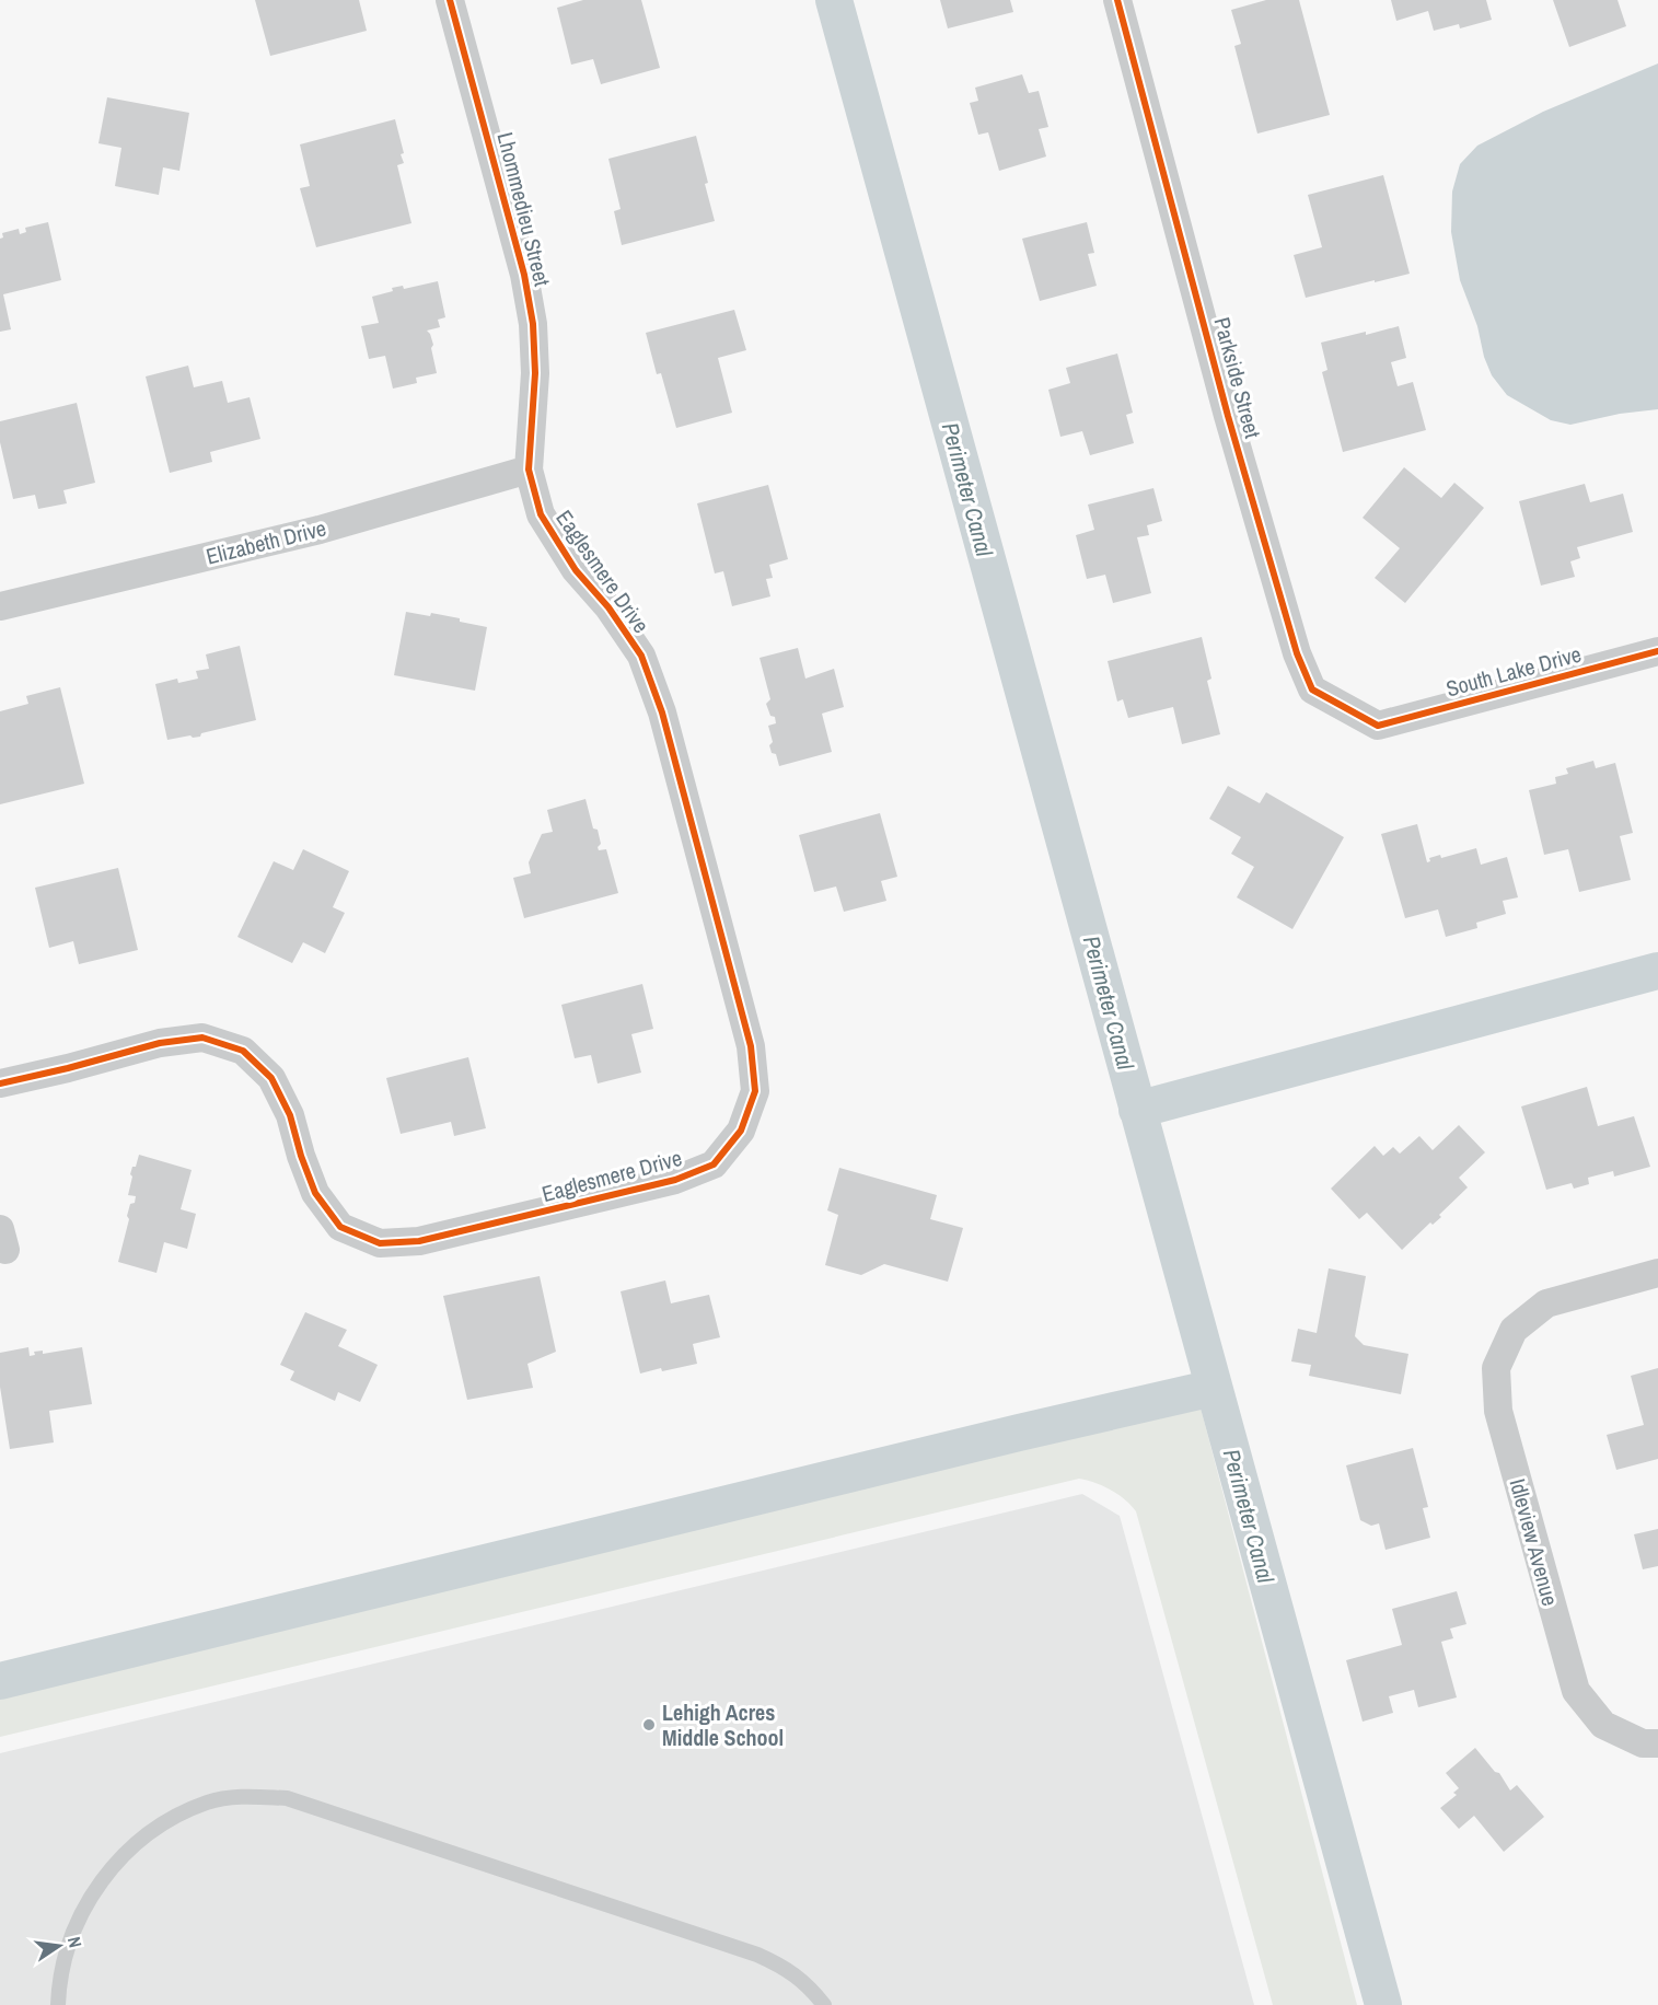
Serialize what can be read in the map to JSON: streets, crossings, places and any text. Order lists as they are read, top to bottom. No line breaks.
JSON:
{"streets":{"street":["Lhommedieu Street","Parkside Street","Elizabeth Drive","Eaglesmere Drive","South Lake Drive","Idleview Avenue"]},"crossings":[["Lhommedieu Street","Elizabeth Drive"],["Lhommedieu Street","Eaglesmere Drive"],["Parkside Street","South Lake Drive"],["Elizabeth Drive","Eaglesmere Drive"]],"water":["Perimeter Canal"],"places":["Lehigh Acres Middle School"],"north":"right"}
